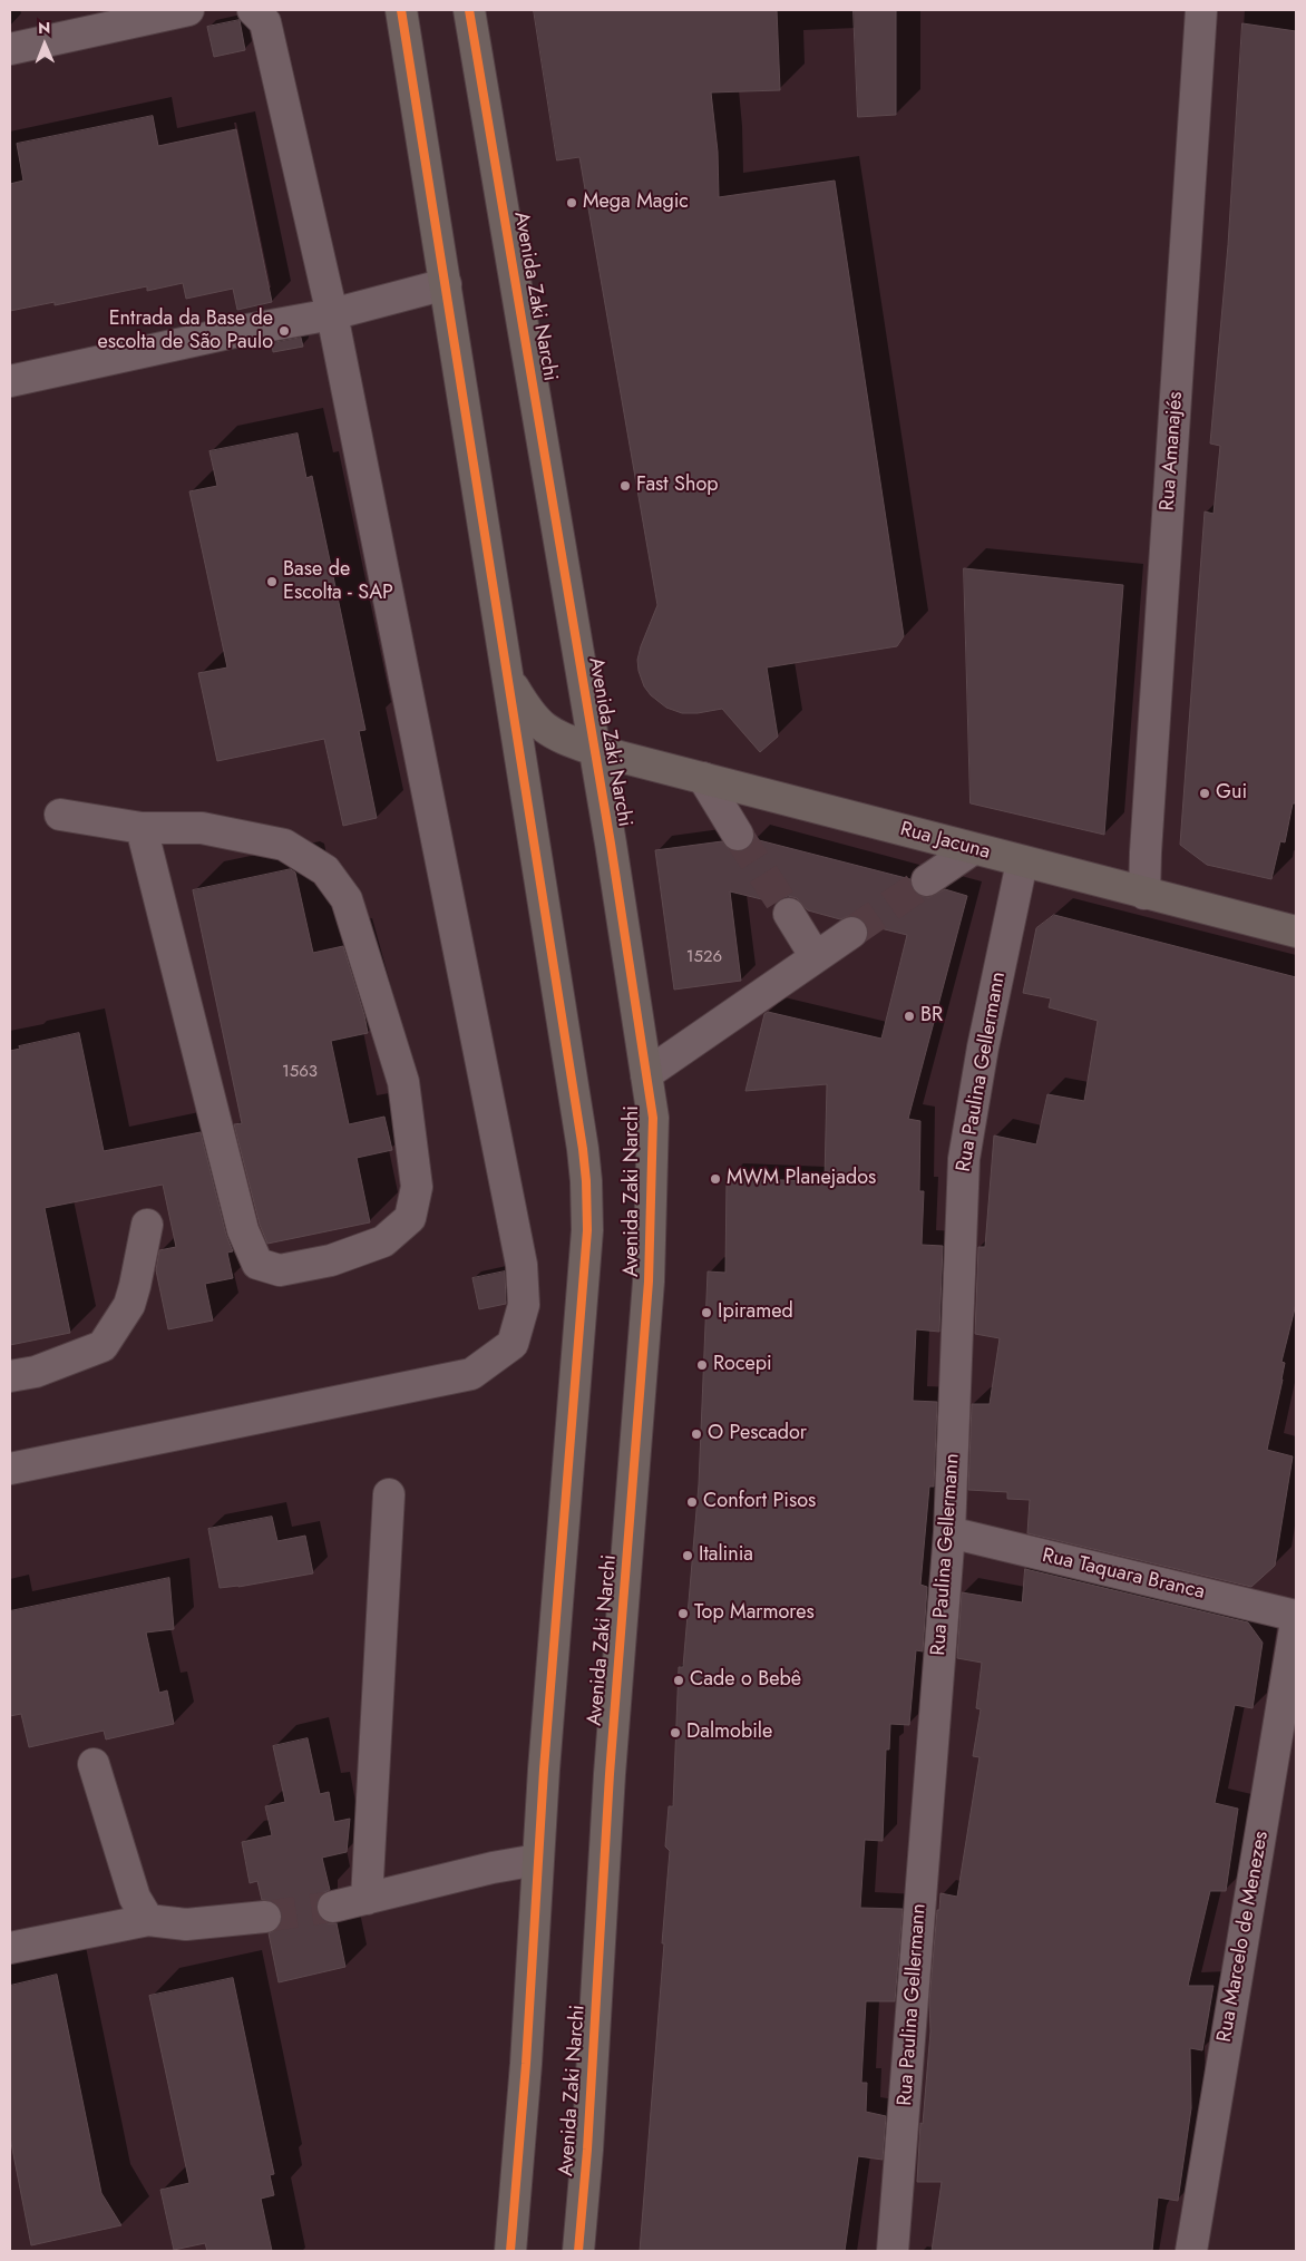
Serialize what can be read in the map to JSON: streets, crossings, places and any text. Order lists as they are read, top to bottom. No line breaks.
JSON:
{"streets":{"main road":["Avenida Zaki Narchi","Rua Jacuna"],"street":["Rua Amanajés","Rua Paulina Gellermann","Rua Taquara Branca","Rua Marcelo de Menezes"]},"crossings":[["Avenida Zaki Narchi","Rua Jacuna"],["Rua Amanajés","Rua Jacuna"],["Rua Jacuna","Rua Paulina Gellermann"],["Rua Paulina Gellermann","Rua Taquara Branca"]],"places":["Mega Magic","Entrada da Base de escolta de São Paulo","Fast Shop","Base de Escolta - SAP","Gui","BR","MWM Planejados","Ipiramed","Rocepi","O Pescador","Confort Pisos","Italinia","Top Marmores","Cade o Bebê","Dalmobile"],"house_numbers":["1526","1563"],"north":"top"}
